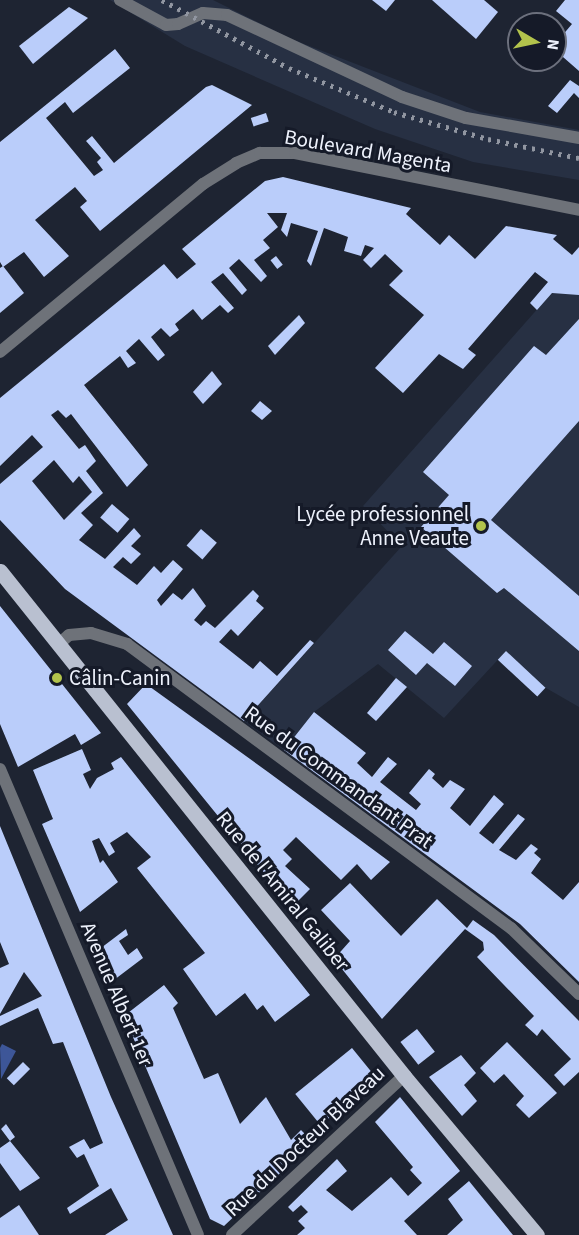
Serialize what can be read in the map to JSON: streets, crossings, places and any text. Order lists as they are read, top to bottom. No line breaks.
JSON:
{"streets":{"main road":["Rue de l'Amiral Galiber"],"street":["Boulevard Magenta","Rue du Commandant Prat","Avenue Albert 1er","Rue du Docteur Blaveau"]},"crossings":[["Rue du Commandant Prat","Rue de l'Amiral Galiber"],["Rue de l'Amiral Galiber","Rue du Docteur Blaveau"]],"places":["Lycée professionnel Anne Veaute","Câlin-Canin"],"north":"right"}
